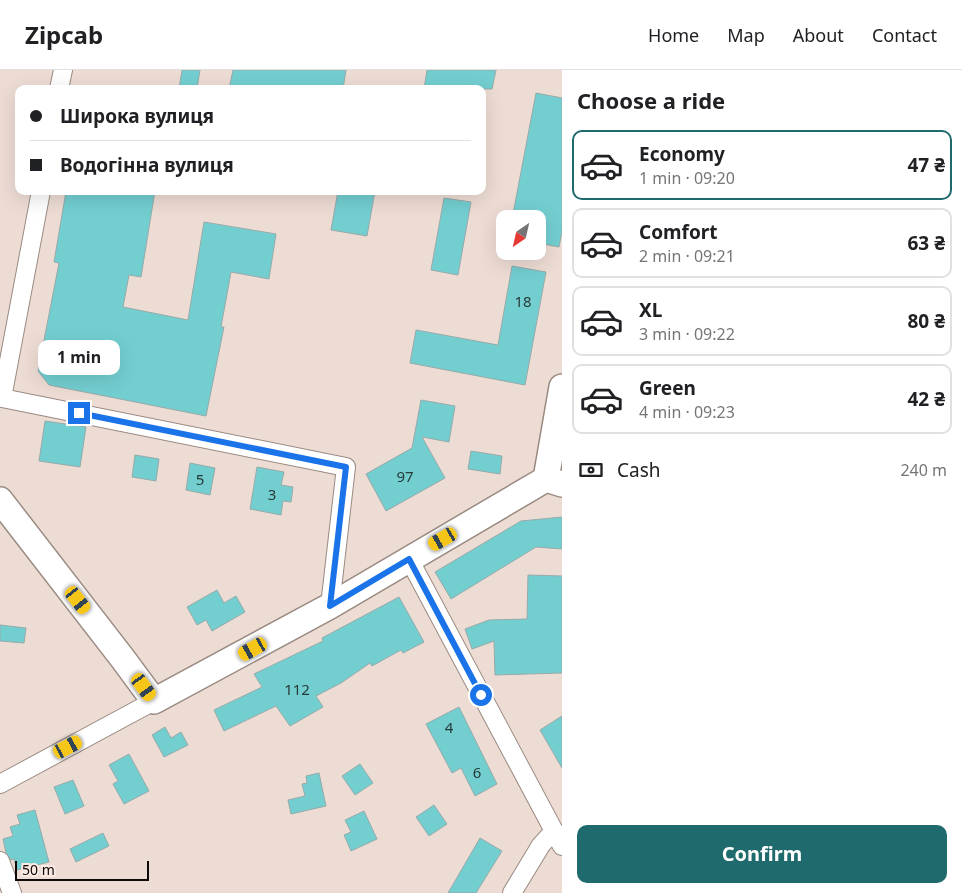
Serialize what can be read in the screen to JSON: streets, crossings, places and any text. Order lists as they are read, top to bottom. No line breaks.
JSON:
{"house_numbers":["18","97","5","3","112","4","6"],"scale_bar":"50 m","north":"bottom left","page":{"header":"Zipcab","nav":["Home","Map","About","Contact"],"heading":"Choose a ride","banner":["Широка вулиця","Водогінна вулиця"],"list":[{"name":"Economy","note":"1 min · 09:20","value":"47 ₴"},{"name":"Comfort","note":"2 min · 09:21","value":"63 ₴"},{"name":"XL","note":"3 min · 09:22","value":"80 ₴"},{"name":"Green","note":"4 min · 09:23","value":"42 ₴"}],"bubble":"1 min","pay":["Cash","240 m"],"buttons":"Confirm","scale":"50 m"}}
